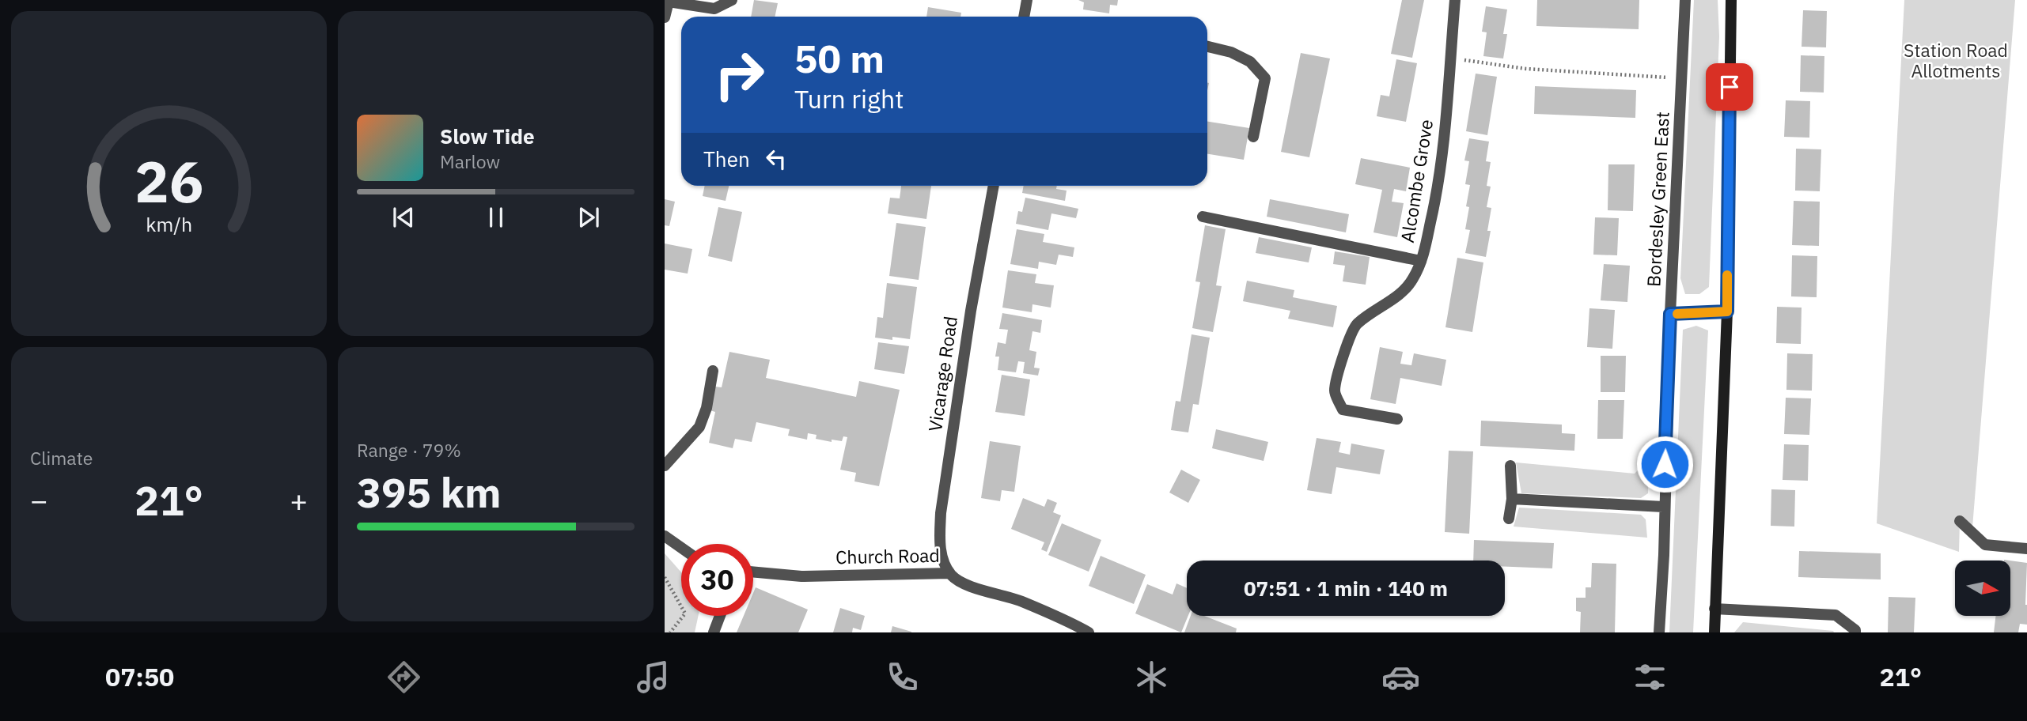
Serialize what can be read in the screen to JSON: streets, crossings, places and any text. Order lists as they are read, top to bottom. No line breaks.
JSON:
{"streets":{"street":["Alcombe Grove","Bordesley Green East","Vicarage Road","Church Road"]},"crossings":[["Vicarage Road","Church Road"]],"parks":["Station Road Allotments"],"north":"right","page":{"turn":["50 m","Turn right"],"song":["Slow Tide","Marlow"],"then":"Then","tile":["Climate",["Range · 79%","395 km"]],"heat":["−","21°","+"],"limit":"30","trip":"07:51 · 1 min · 140 m","tabs":["07:50","21°"],"gauge":["26","km/h"]}}
